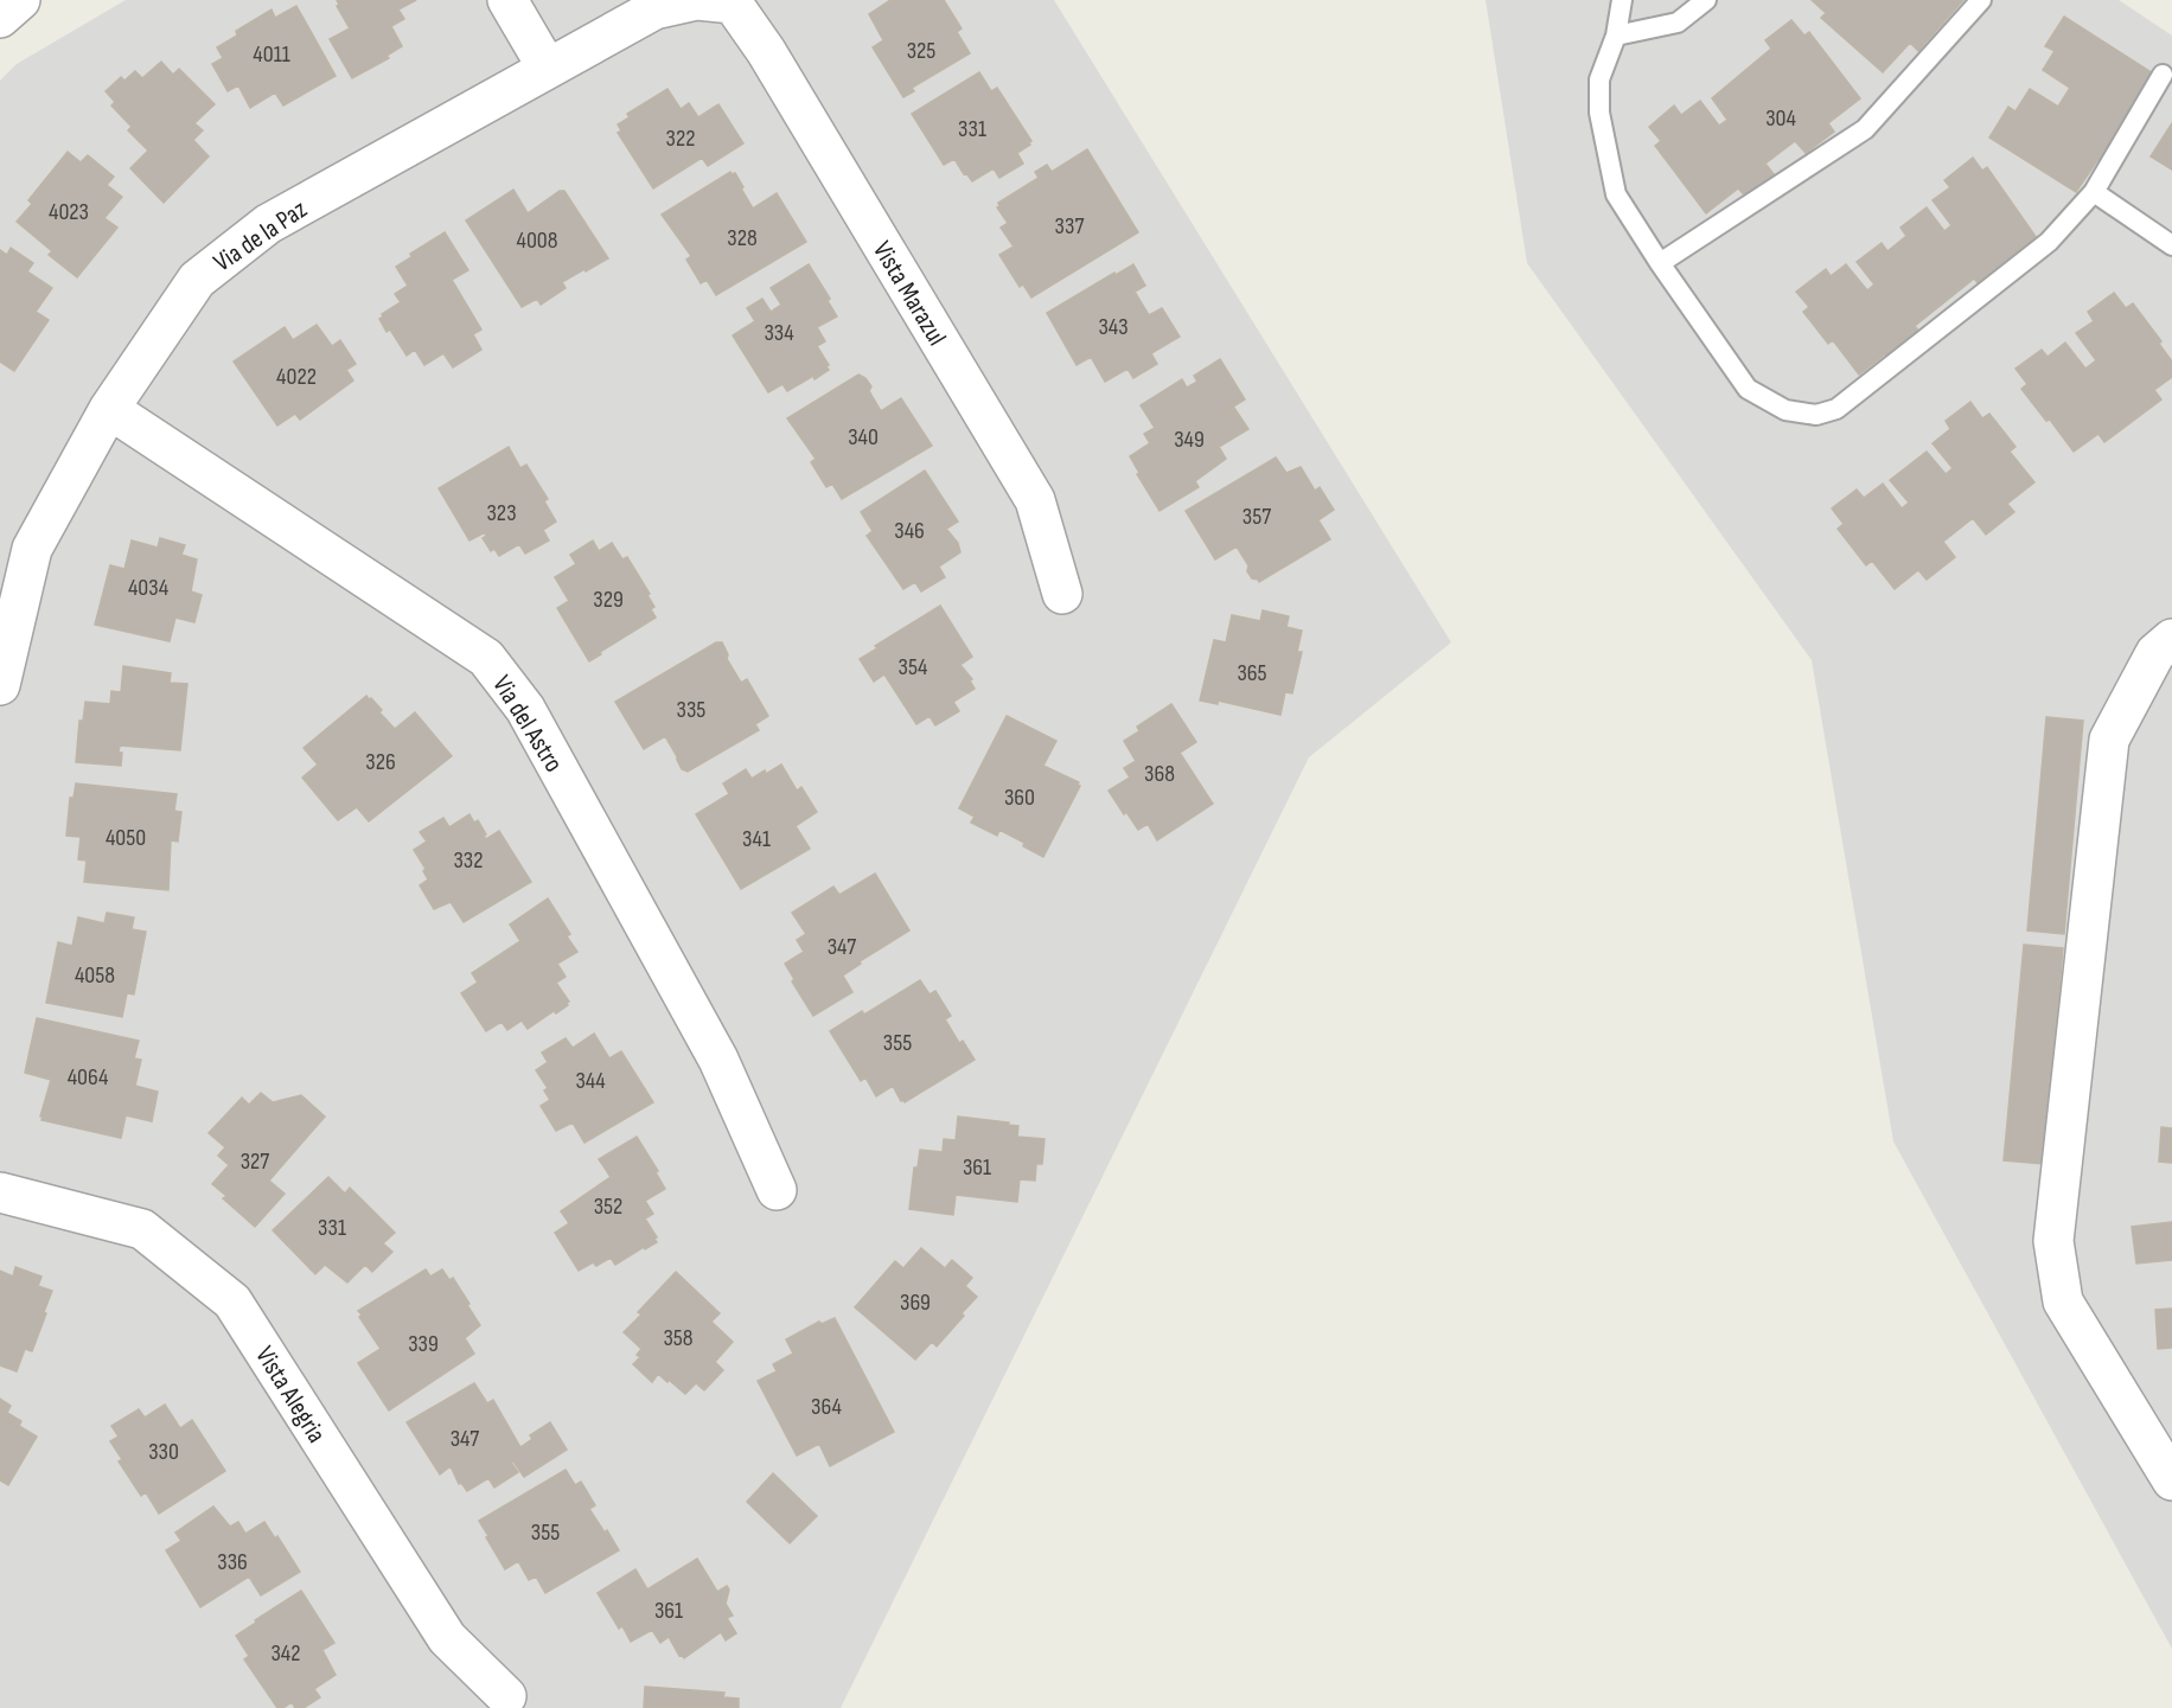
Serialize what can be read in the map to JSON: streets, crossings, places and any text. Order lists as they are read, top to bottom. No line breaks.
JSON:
{"streets":{"street":["Via de la Paz","Vista Marazul","Via del Astro","Vista Alegria"]},"crossings":[["Via de la Paz","Vista Marazul"],["Via de la Paz","Via del Astro"]],"house_numbers":["325","4011","304","331","322","4023","337","328","4008","343","334","4022","340","349","323","357","346","4034","329","354","365","335","326","368","360","4050","341","332","347","4058","355","4064","344","327","361","352","331","369","358","339","364","347","330","355","336","361","342"]}
